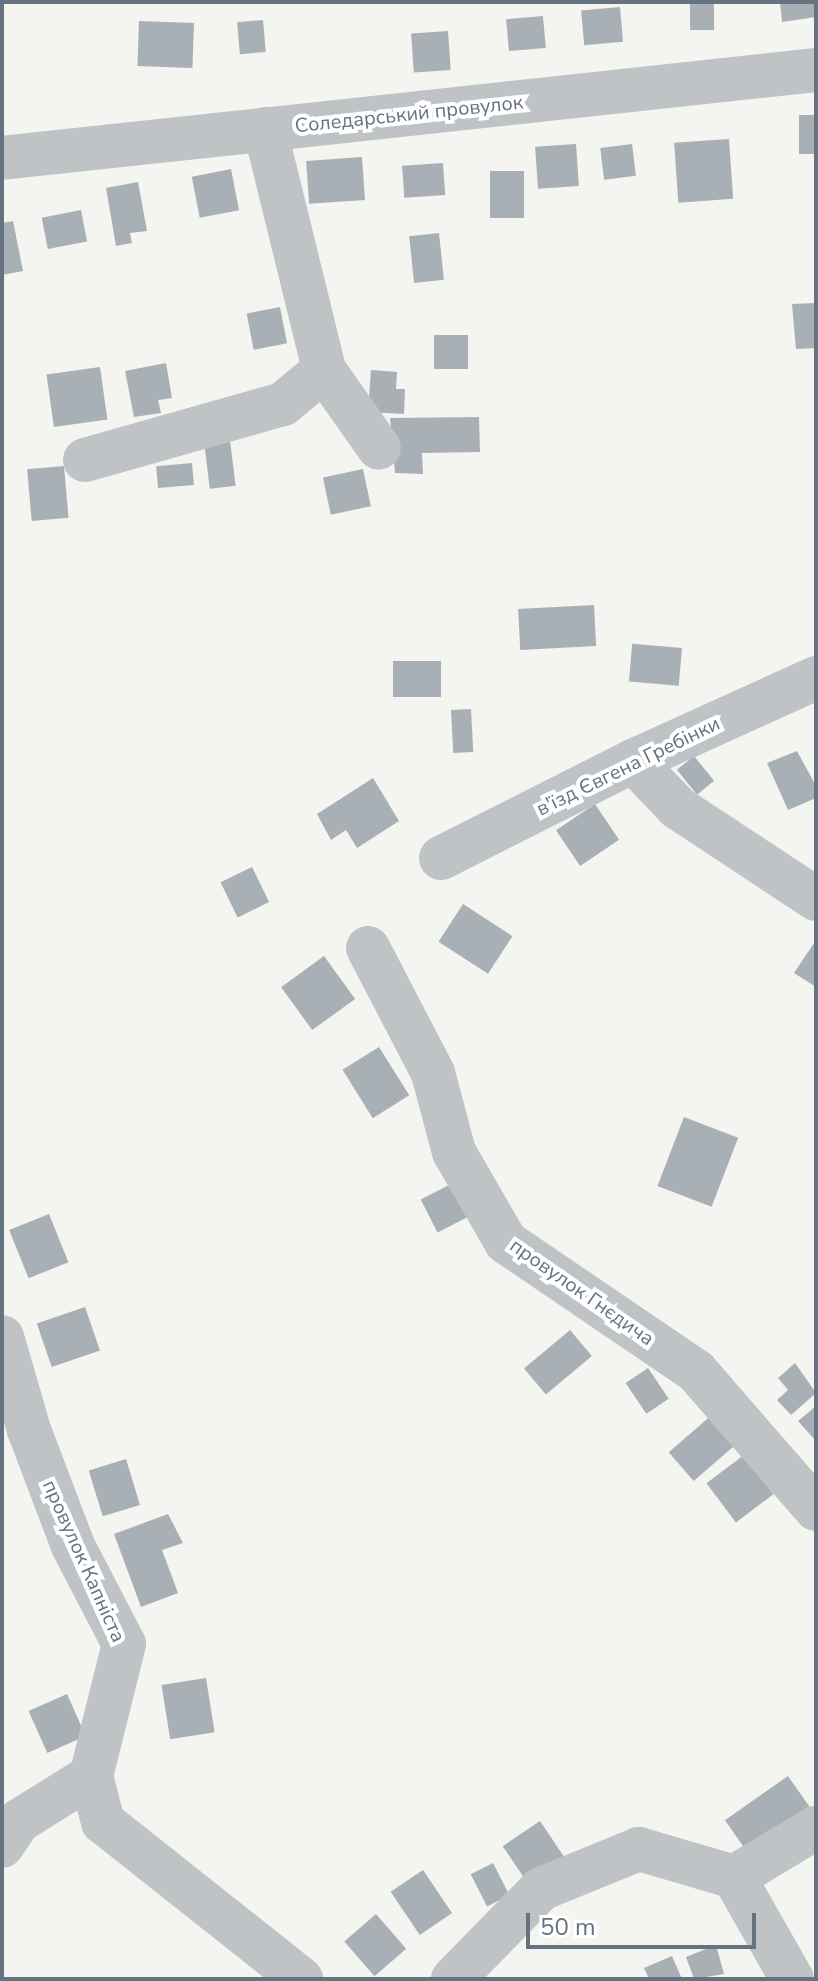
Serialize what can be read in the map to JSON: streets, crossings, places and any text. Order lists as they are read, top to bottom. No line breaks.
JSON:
{"streets":{"street":["Соледарський провулок","в'їзд Євгена Гребінки","провулок Гнєдича","провулок Капніста"]},"scale_bar":"50 m"}
